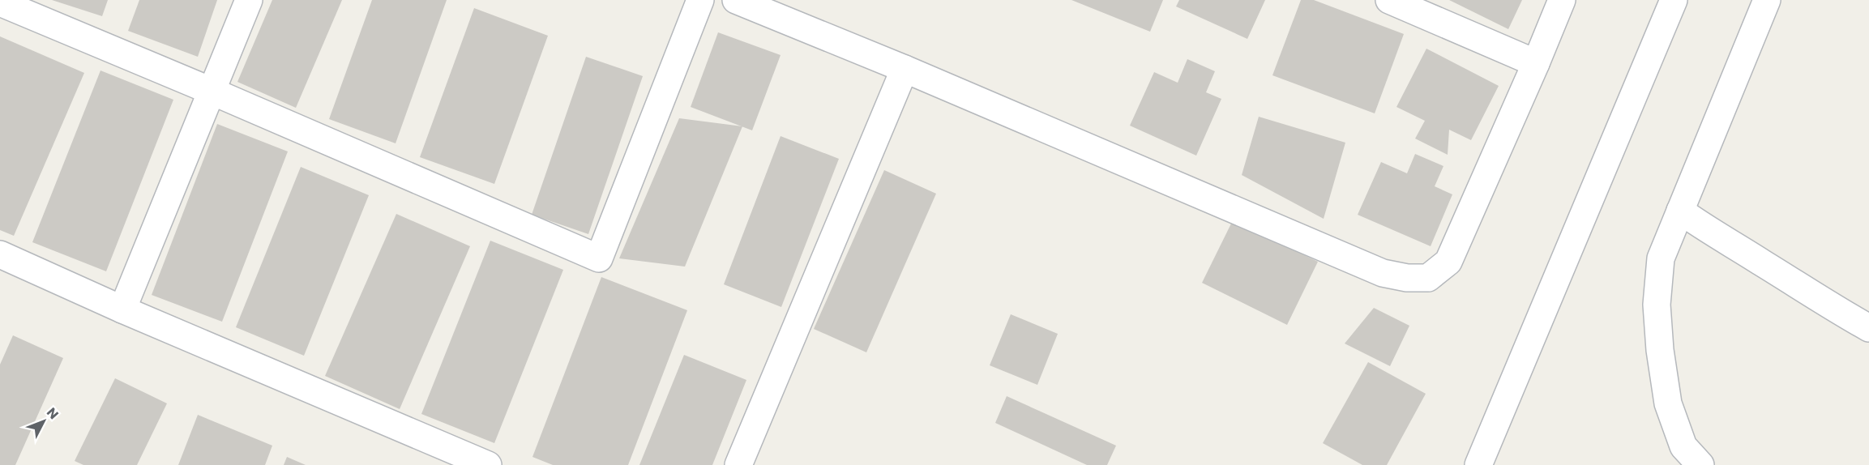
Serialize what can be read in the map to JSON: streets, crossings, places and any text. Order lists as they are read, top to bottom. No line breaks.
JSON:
{"north":"top right"}
